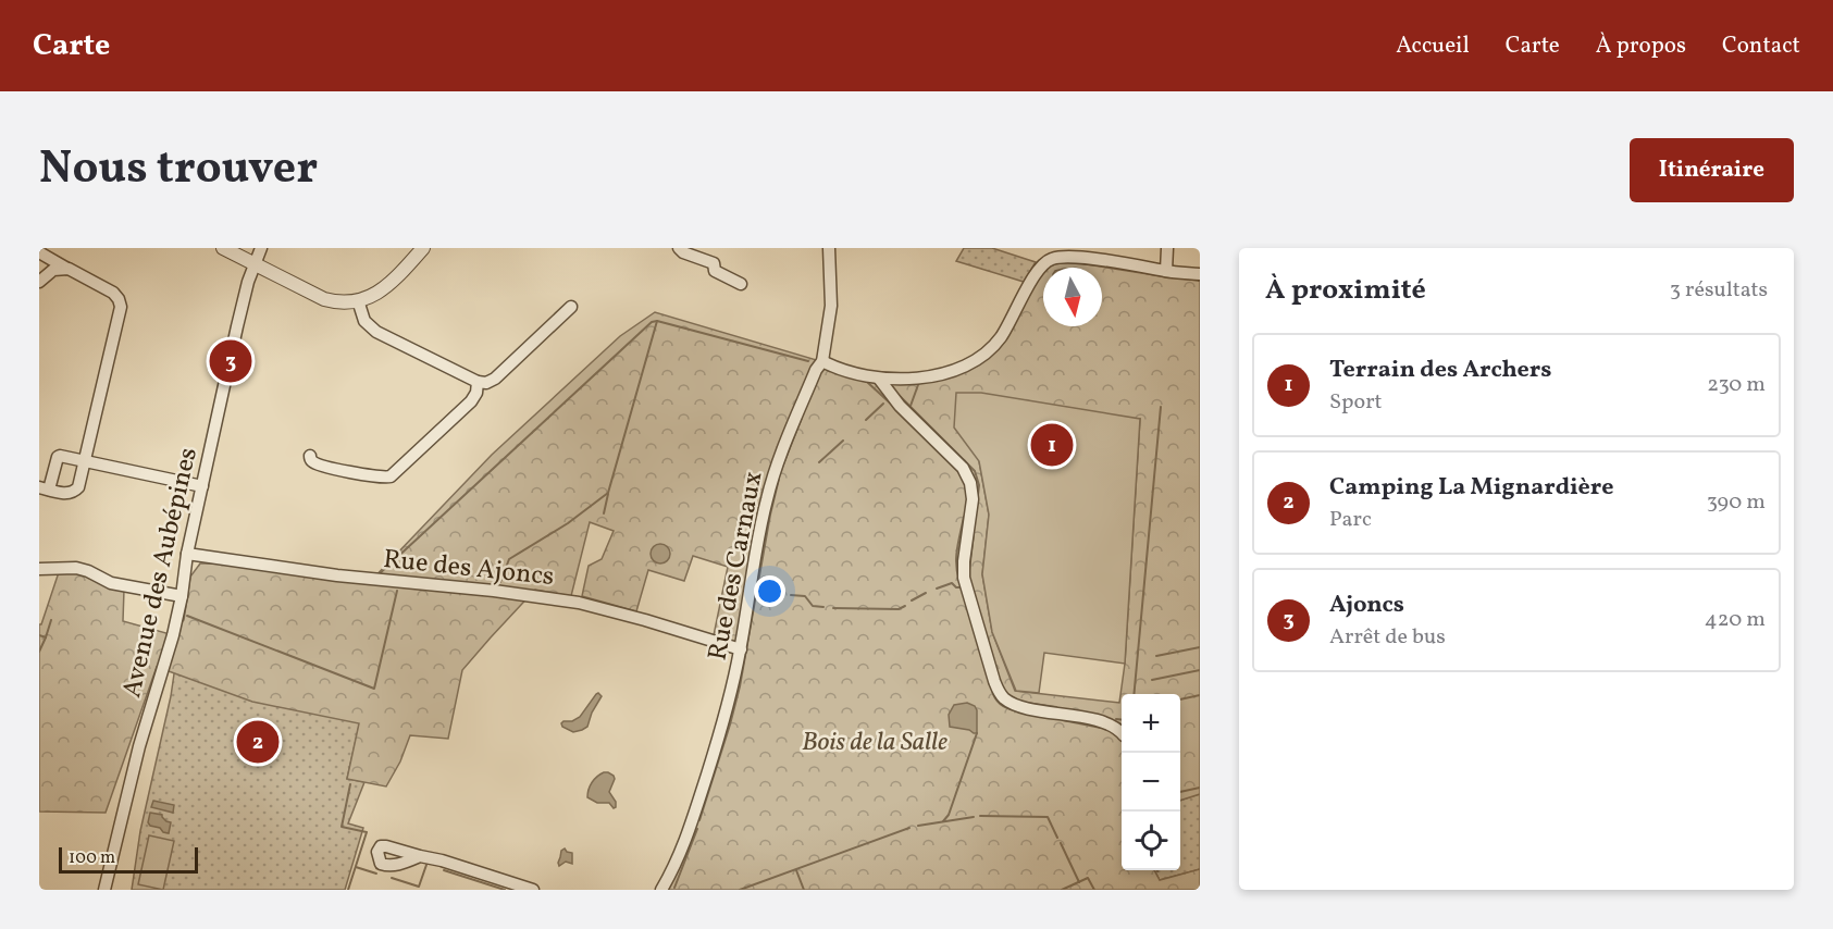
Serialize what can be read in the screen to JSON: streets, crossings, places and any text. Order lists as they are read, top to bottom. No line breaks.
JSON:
{"streets":{"street":["Rue des Carnaux","Rue des Ajoncs","Avenue des Aubépines"]},"crossings":[["Rue des Carnaux","Rue des Ajoncs"],["Rue des Ajoncs","Avenue des Aubépines"]],"parks":["Bois de la Salle"],"scale_bar":"100 m","north":"bottom","page":{"header":"Carte","nav":["Accueil","Carte","À propos","Contact"],"title":"Nous trouver","buttons":"Itinéraire","heading":["À proximité","3 résultats"],"list":[{"mark":"1","name":"Terrain des Archers","note":"Sport","value":"230 m"},{"mark":"2","name":"Camping La Mignardière","note":"Parc","value":"390 m"},{"mark":"3","name":"Ajoncs","note":"Arrêt de bus","value":"420 m"}],"pins":["3","1","2"],"map_buttons":["+","−"],"scale":"100 m"}}
